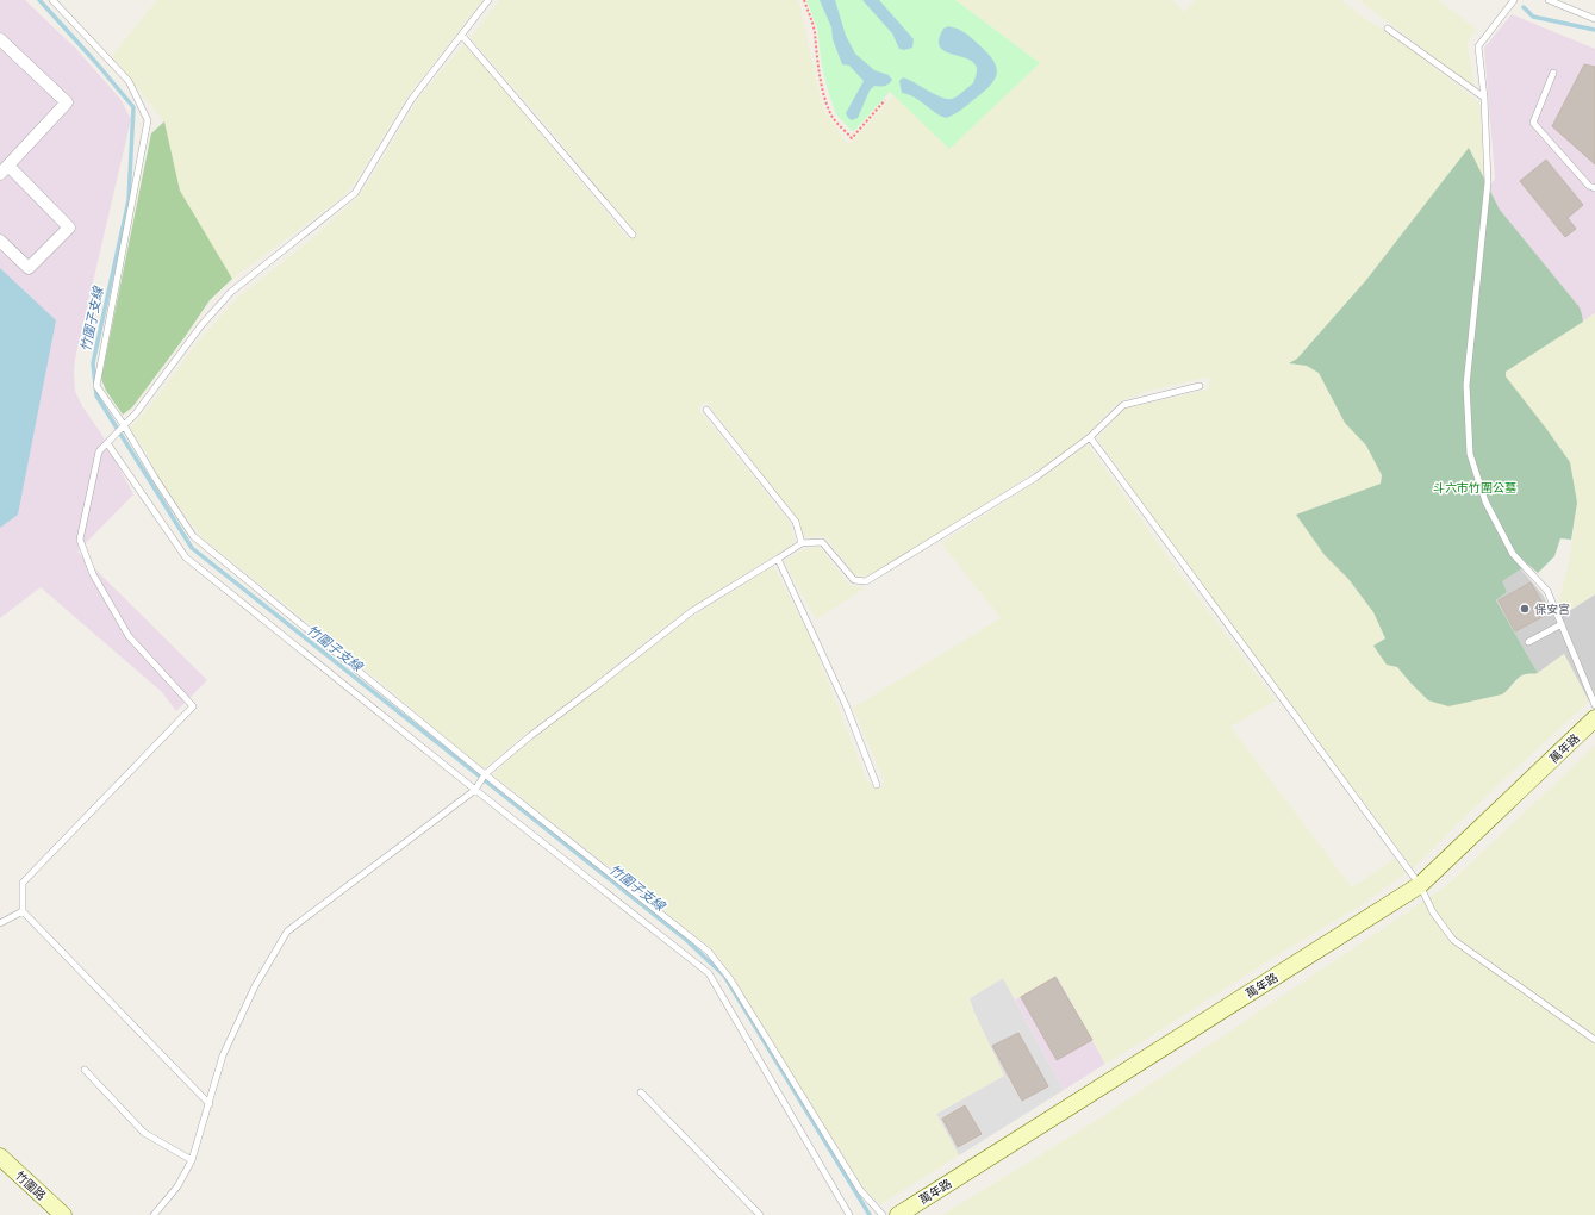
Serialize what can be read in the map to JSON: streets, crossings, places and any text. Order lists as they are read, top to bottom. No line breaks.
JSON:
{"streets":{"street":["萬年路","竹圍路"]},"water":["竹圍子支線"],"parks":["斗六市竹圍公墓"],"places":["保安宮"]}
